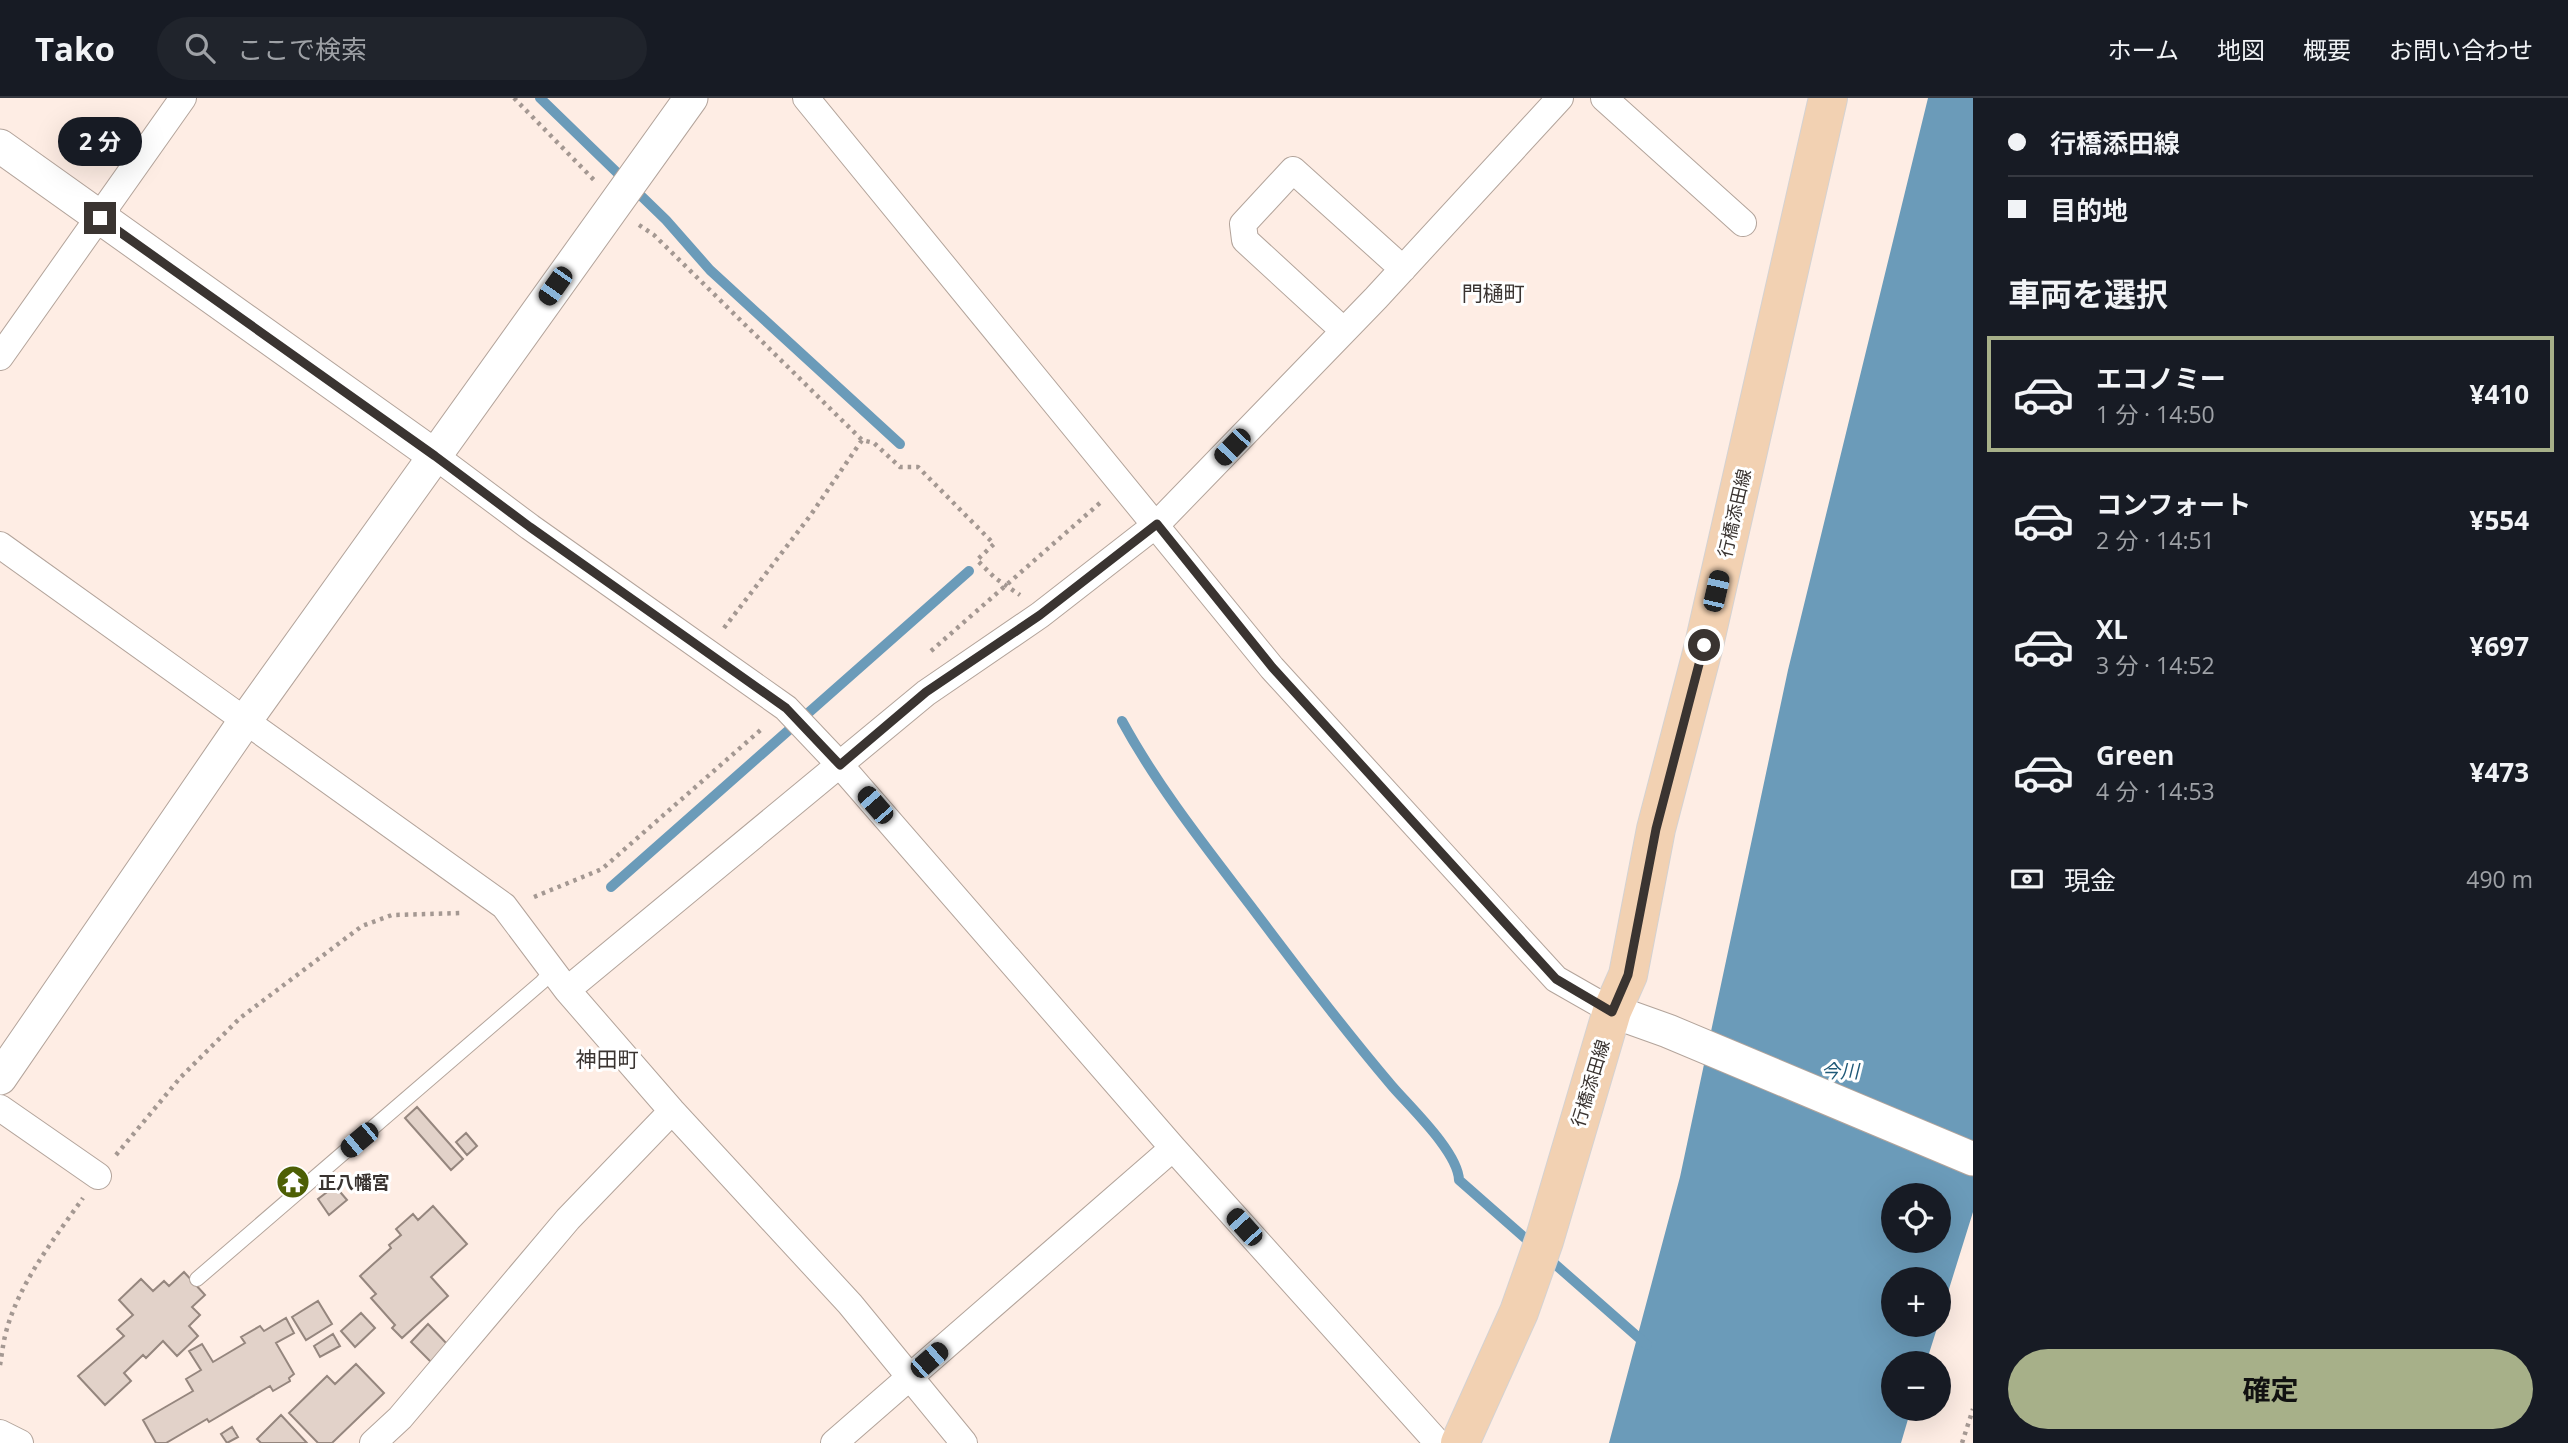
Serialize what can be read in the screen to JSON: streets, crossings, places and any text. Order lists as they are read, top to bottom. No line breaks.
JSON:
{"streets":{"main road":["行橋添田線"]},"districts":["門樋町","神田町"],"water":["今川"],"places":{"temple":["正八幡宮"]},"page":{"header":"Tako","search":"ここで検索","nav":["ホーム","地図","概要","お問い合わせ"],"banner":["行橋添田線","目的地"],"bubble":"2 分","heading":"車両を選択","list":[{"name":"エコノミー","note":"1 分 · 14:50","value":"¥410"},{"name":"コンフォート","note":"2 分 · 14:51","value":"¥554"},{"name":"XL","note":"3 分 · 14:52","value":"¥697"},{"name":"Green","note":"4 分 · 14:53","value":"¥473"}],"pay":["現金","490 m"],"map_buttons":["+","−"],"buttons":"確定"}}
